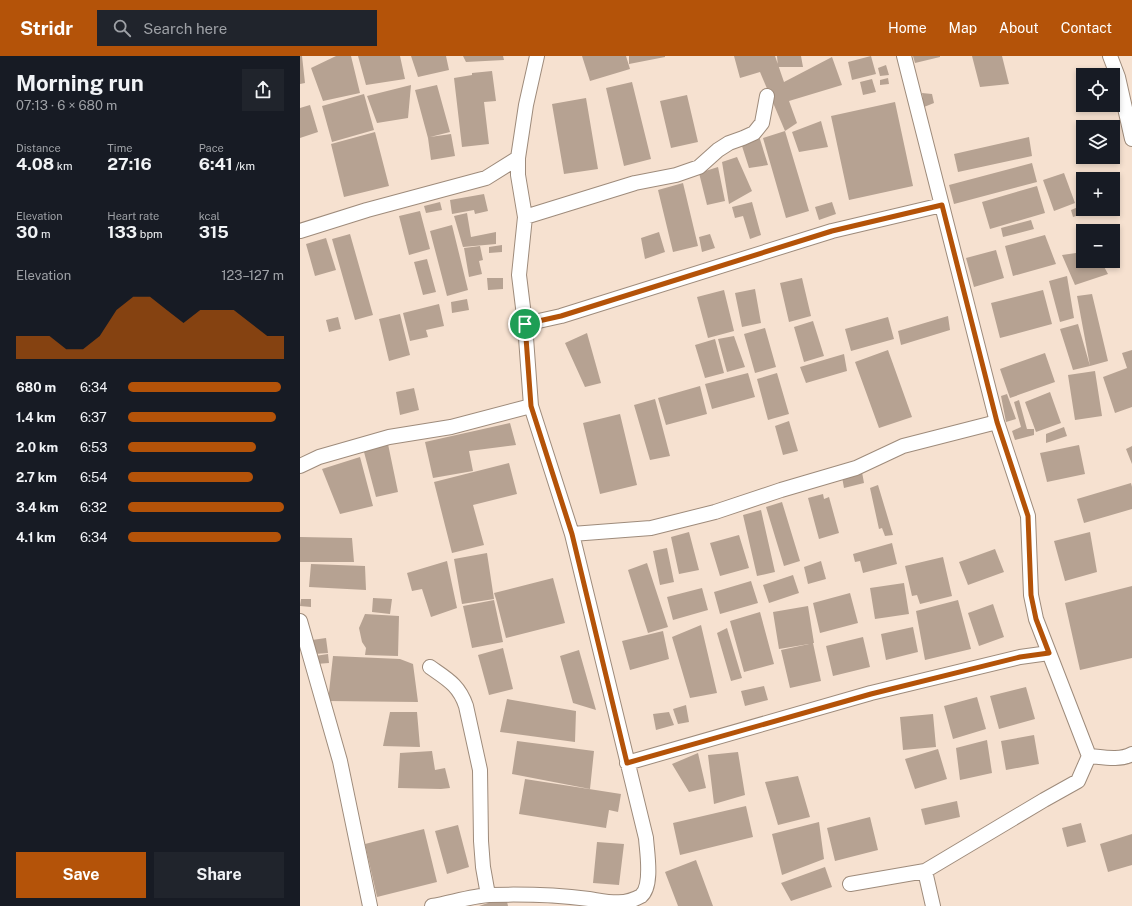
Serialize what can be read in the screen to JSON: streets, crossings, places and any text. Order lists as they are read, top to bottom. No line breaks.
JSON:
{"page":{"header":"Stridr","search":"Search here","nav":["Home","Map","About","Contact"],"heading":["Morning run","07:13 · 6 × 680 m"],"map_buttons":["+","−"],"stats":[["Distance","4.08 km"],["Time","27:16"],["Pace","6:41 /km"],["Elevation","30 m"],["Heart rate","133 bpm"],["kcal","315"]],"chart":["Elevation","123–127 m"],"list":[{"name":"680 m","note":"6:34"},{"name":"1.4 km","note":"6:37"},{"name":"2.0 km","note":"6:53"},{"name":"2.7 km","note":"6:54"},{"name":"3.4 km","note":"6:32"},{"name":"4.1 km","note":"6:34"}],"buttons":["Save","Share"]}}
